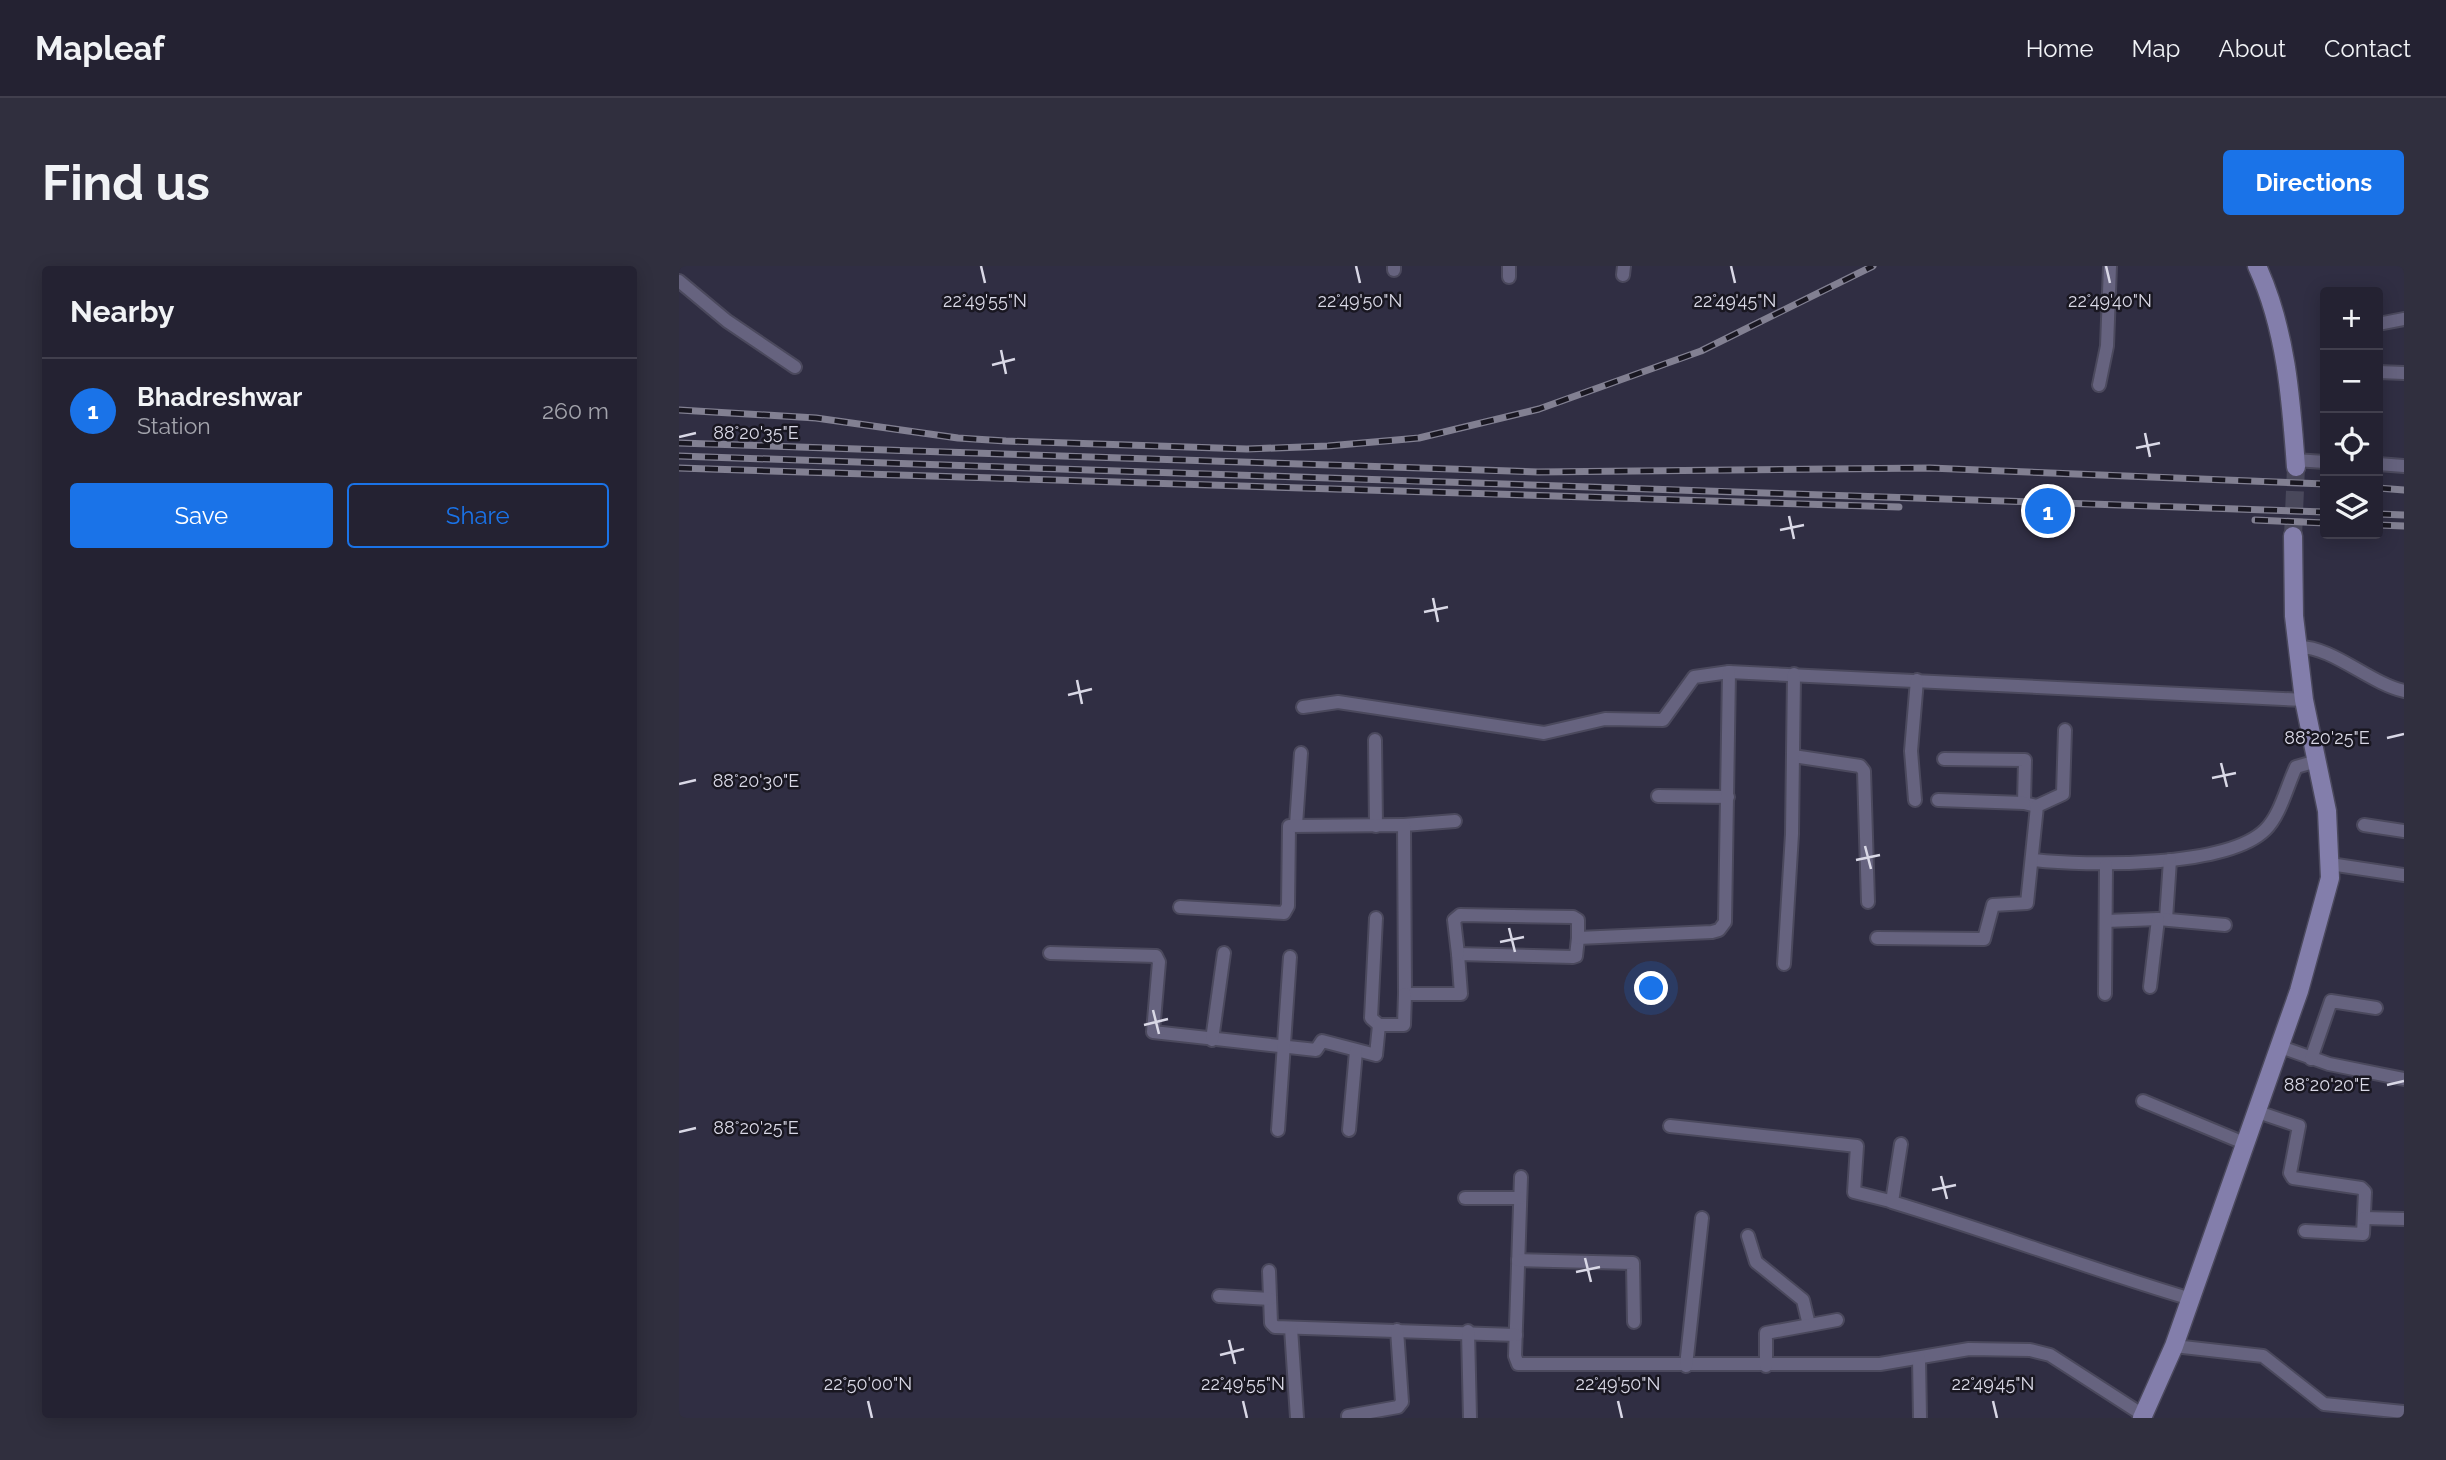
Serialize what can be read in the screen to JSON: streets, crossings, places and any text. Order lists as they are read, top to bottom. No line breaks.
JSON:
{"page":{"header":"Mapleaf","nav":["Home","Map","About","Contact"],"buttons":["Directions",["Save","Share"]],"title":"Find us","heading":"Nearby","map_buttons":["+","−"],"list":[{"mark":"1","name":"Bhadreshwar","note":"Station","value":"260 m"}],"pins":"1"},"coordinates":["22°49'55\"N","22°49'50\"N","22°49'45\"N","22°49'40\"N","88°20'35\"E","88°20'25\"E","88°20'30\"E","88°20'20\"E","22°50'00\"N"]}
